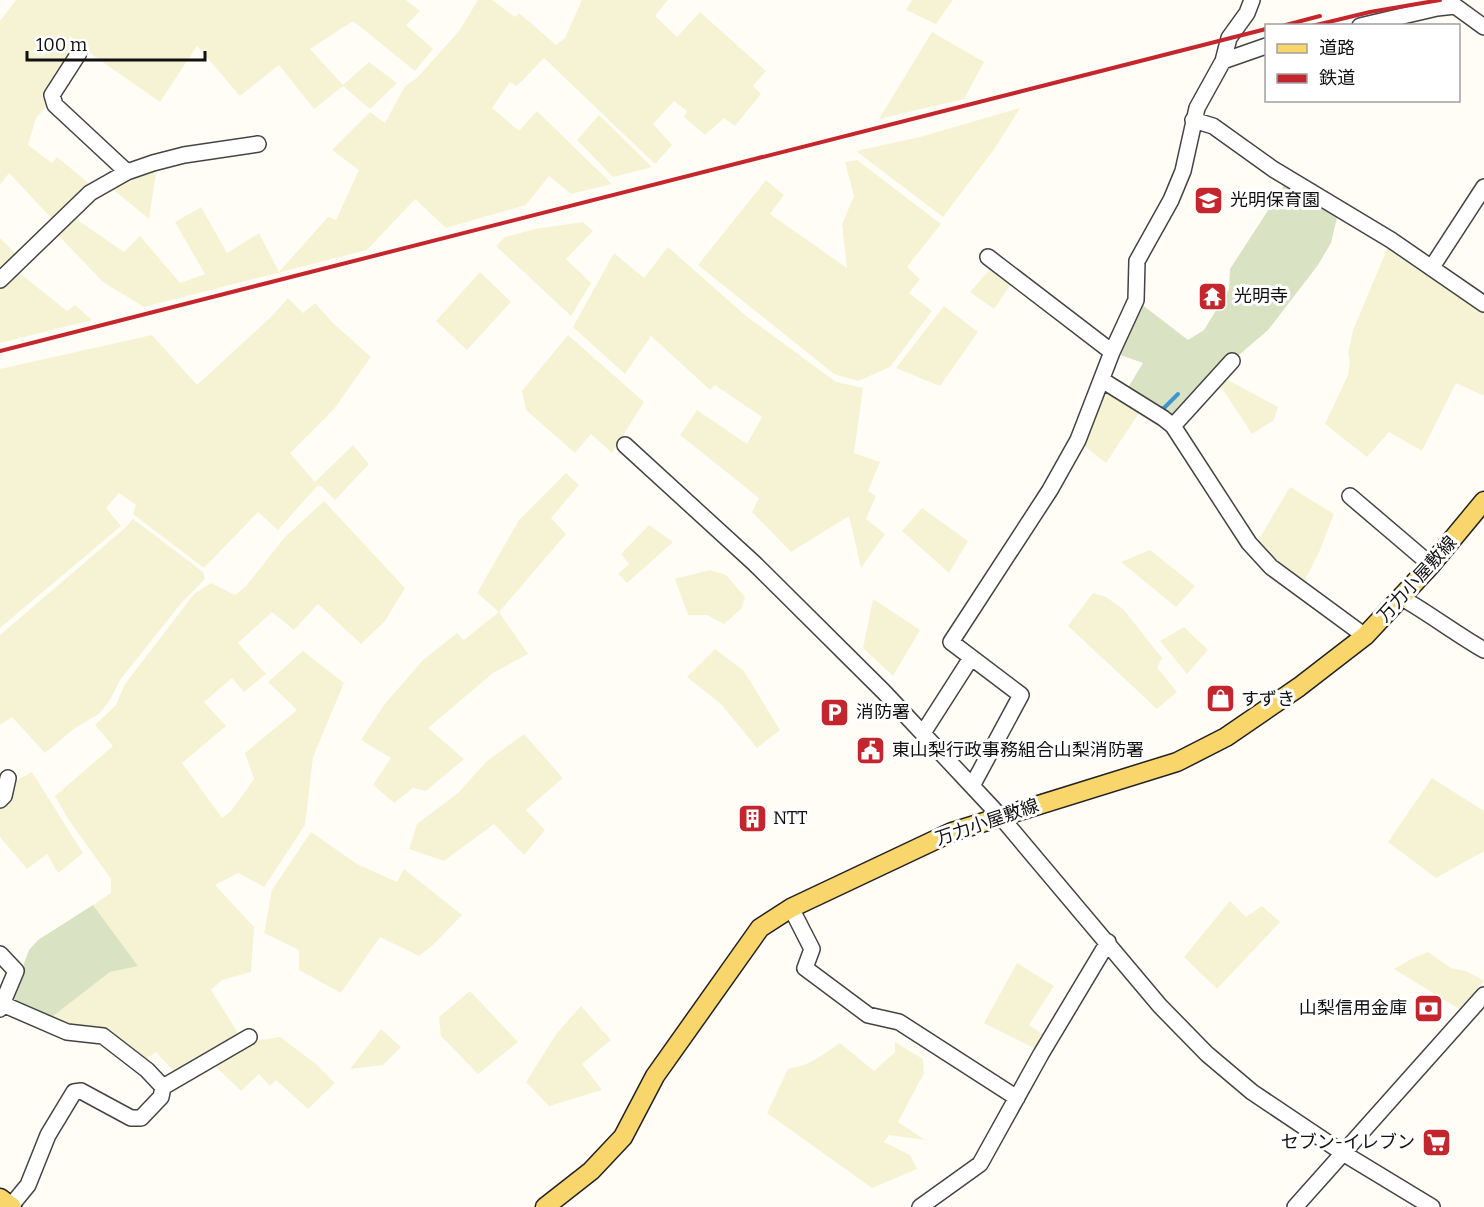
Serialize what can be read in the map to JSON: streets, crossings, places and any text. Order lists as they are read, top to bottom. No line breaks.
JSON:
{"streets":{"main road":["万力小屋敷線"]},"places":{"school or university":["光明保育園"],"temple":["光明寺"],"shop":["すずき"],"parking":["消防署"],"public building":["東山梨行政事務組合山梨消防署"],"building":["NTT"],"bank":["山梨信用金庫"],"supermarket":["セブン-イレブン"]},"legend":["道路","鉄道"],"scale_bar":"100 m"}
